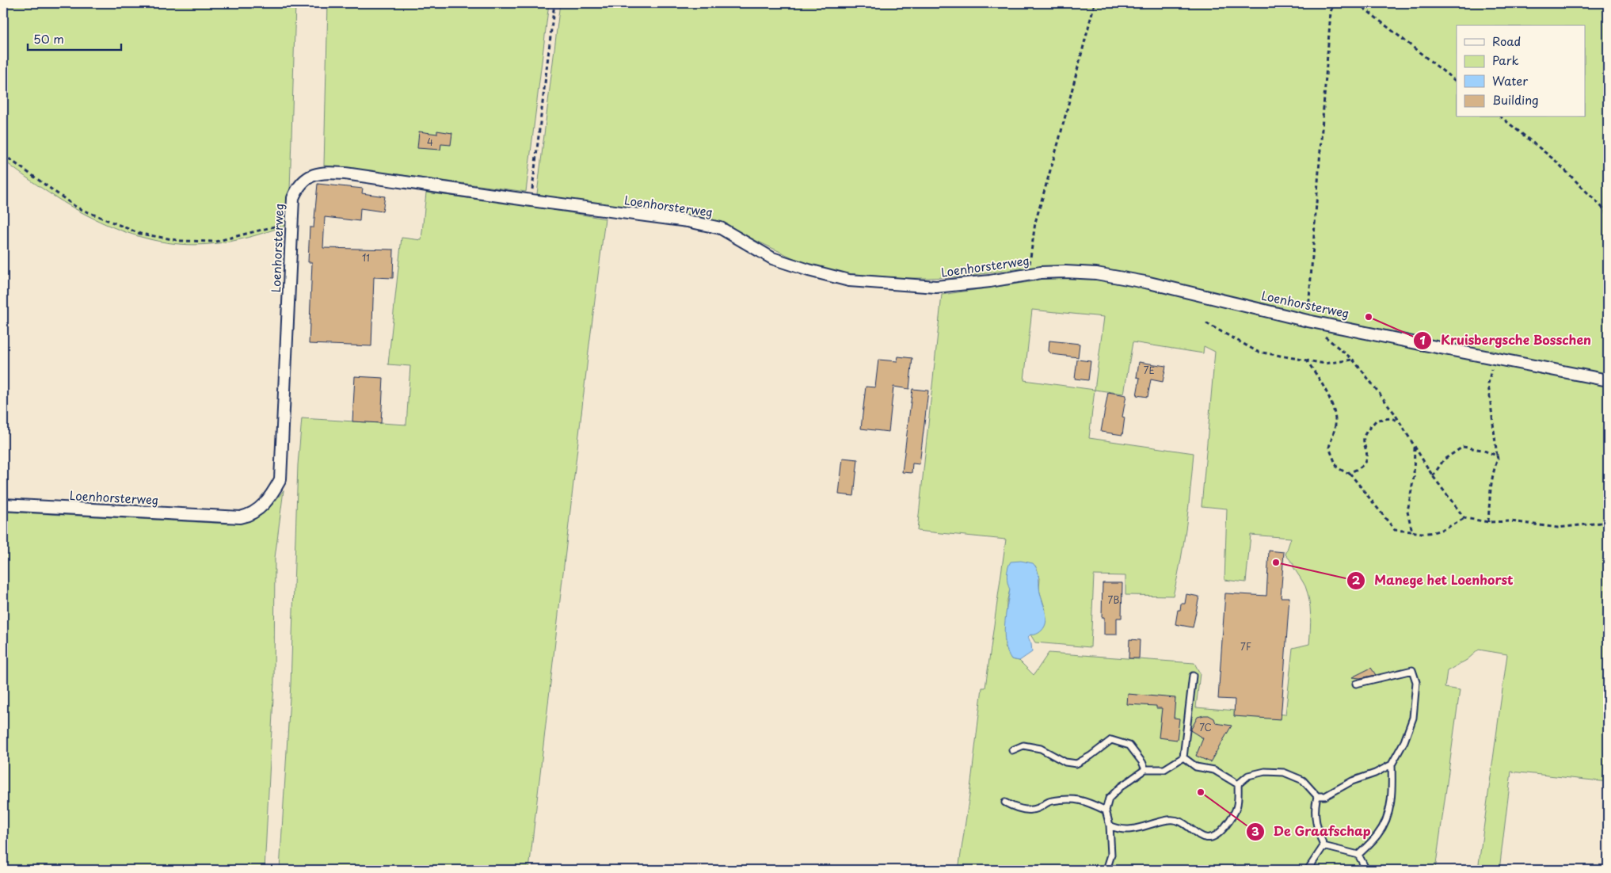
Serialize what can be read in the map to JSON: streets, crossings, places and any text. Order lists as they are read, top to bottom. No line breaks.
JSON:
{"streets":{"street":["Loenhorsterweg"]},"places":["Kruisbergsche Bosschen","Manege het Loenhorst","De Graafschap"],"house_numbers":["4","11","7E","7B","7F","7C"],"legend":["Road","Park","Water","Building"],"scale_bar":"50 m"}
